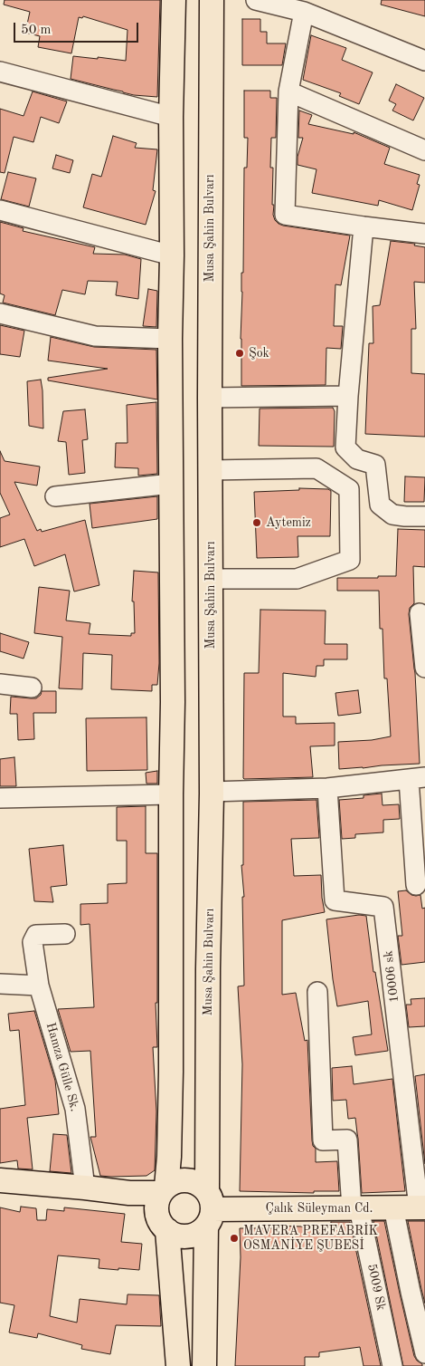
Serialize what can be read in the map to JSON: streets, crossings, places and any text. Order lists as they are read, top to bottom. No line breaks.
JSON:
{"streets":{"main road":["Musa Şahin Bulvarı","Çalık Süleyman Cd."],"street":["10006 sk","Hamza Gülle Sk.","5009 Sk"]},"crossings":[["Musa Şahin Bulvarı","Çalık Süleyman Cd."],["10006 sk","Çalık Süleyman Cd."],["Çalık Süleyman Cd.","5009 Sk"]],"places":["Şok","Aytemiz","MAVERA PREFABRİK OSMANİYE ŞUBESİ"],"scale_bar":"50 m"}
